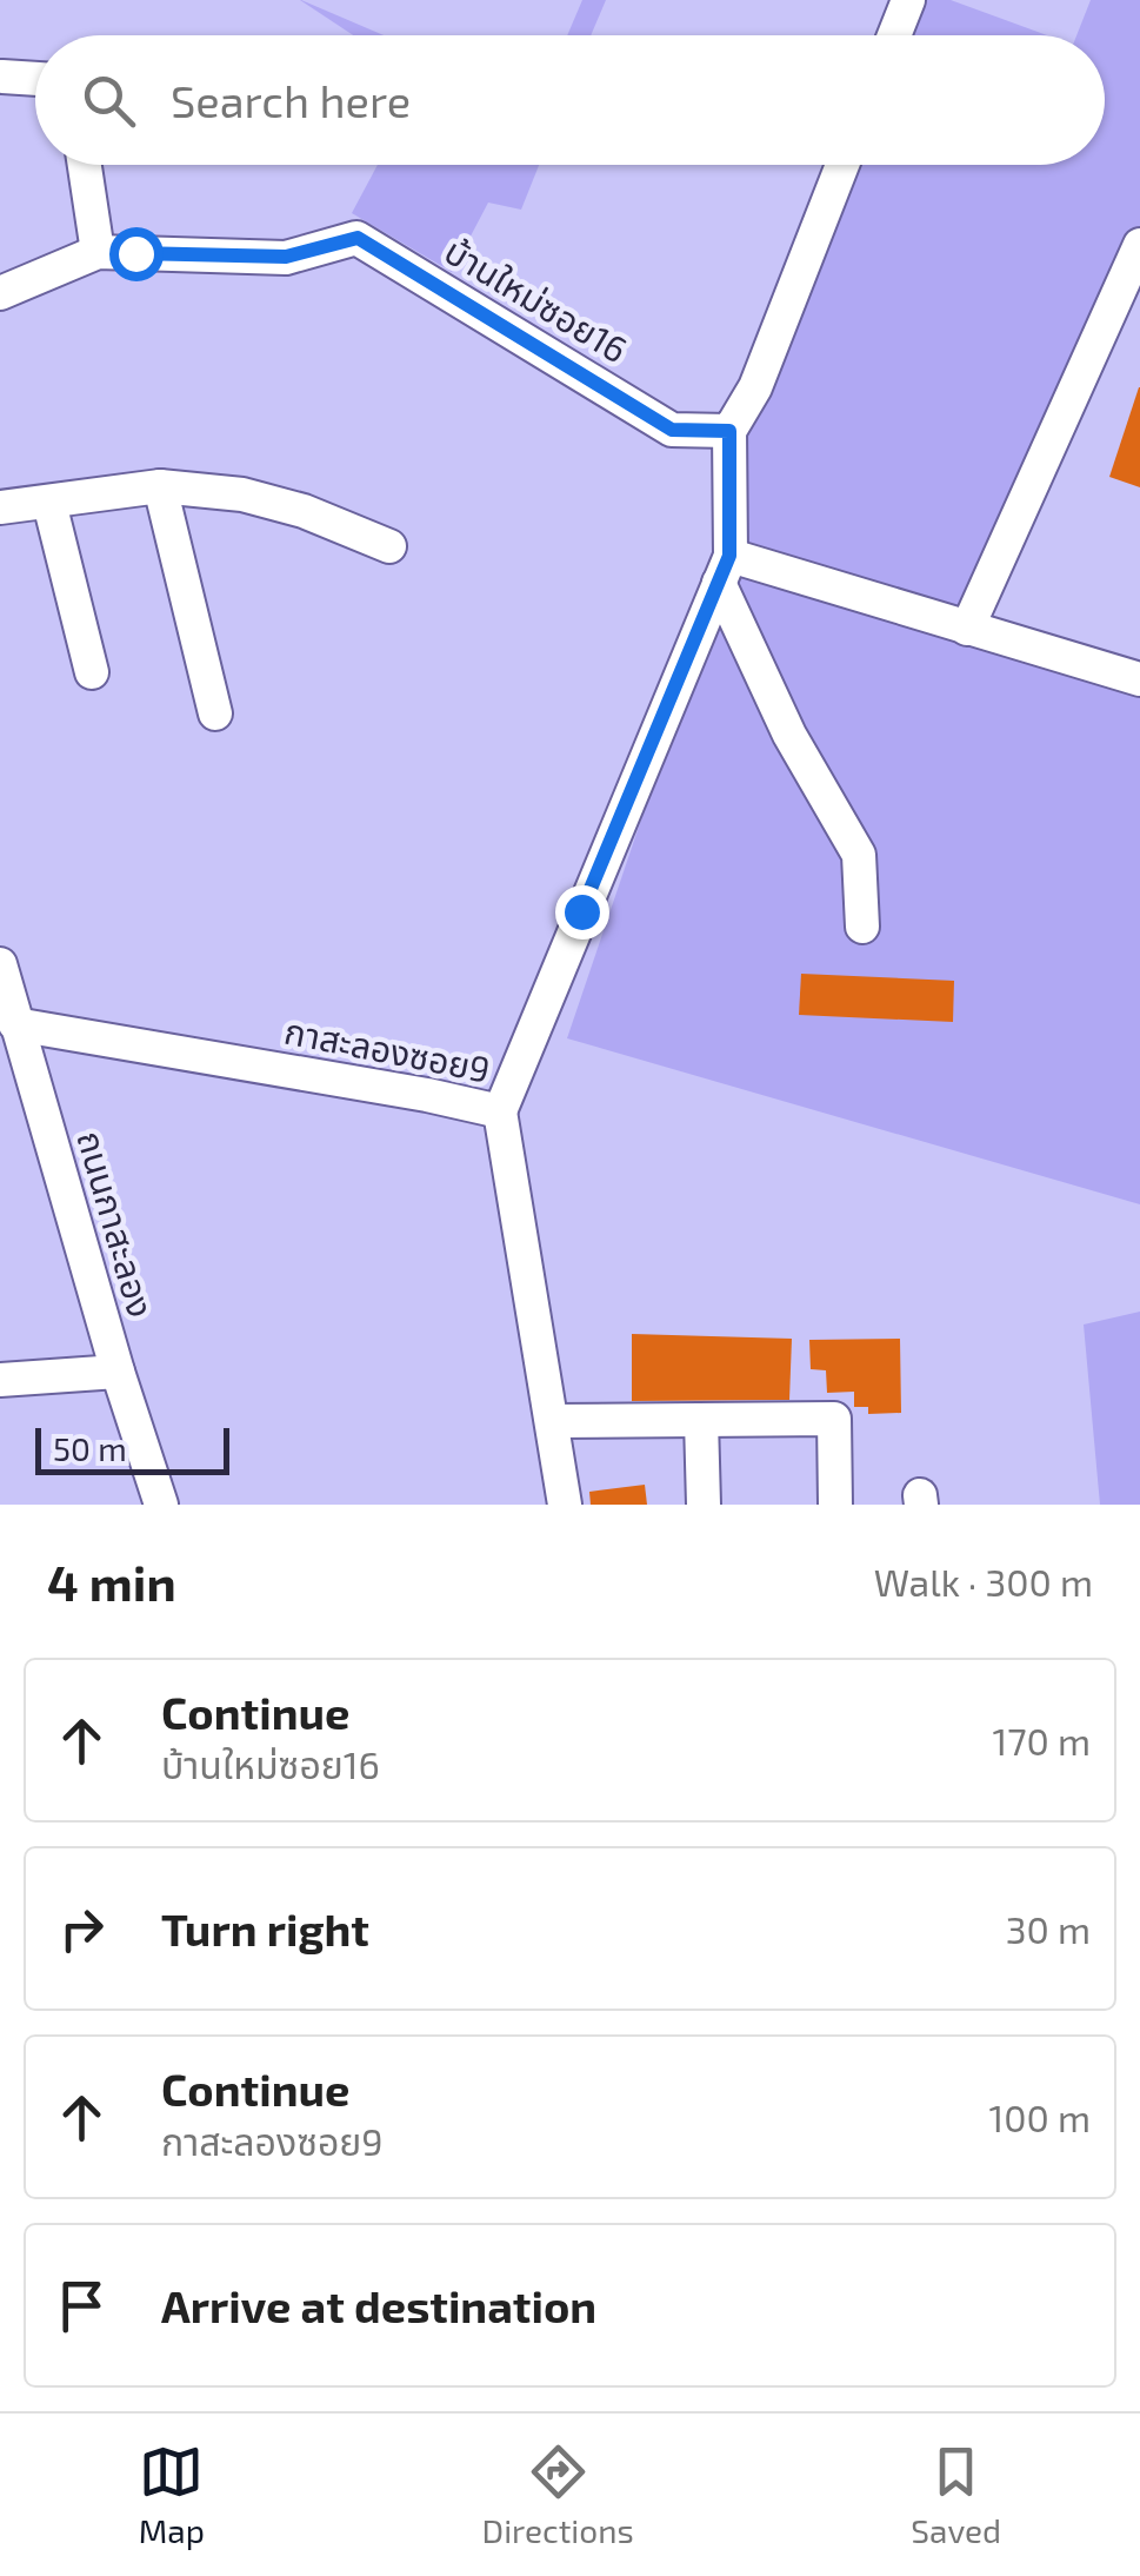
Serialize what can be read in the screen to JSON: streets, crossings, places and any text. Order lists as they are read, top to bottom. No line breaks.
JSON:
{"streets":{"street":["บ้านใหม่ซอย16","กาสะลองซอย9","ถนนกาสะลอง"]},"crossings":[["กาสะลองซอย9","ถนนกาสะลอง"]],"scale_bar":"50 m","page":{"search":"Search here","scale":"50 m","heading":["4 min","Walk · 300 m"],"list":[["Continue","บ้านใหม่ซอย16","170 m"],["Turn right","30 m"],["Continue","กาสะลองซอย9","100 m"],"Arrive at destination"],"nav":["Map","Directions","Saved"]}}
